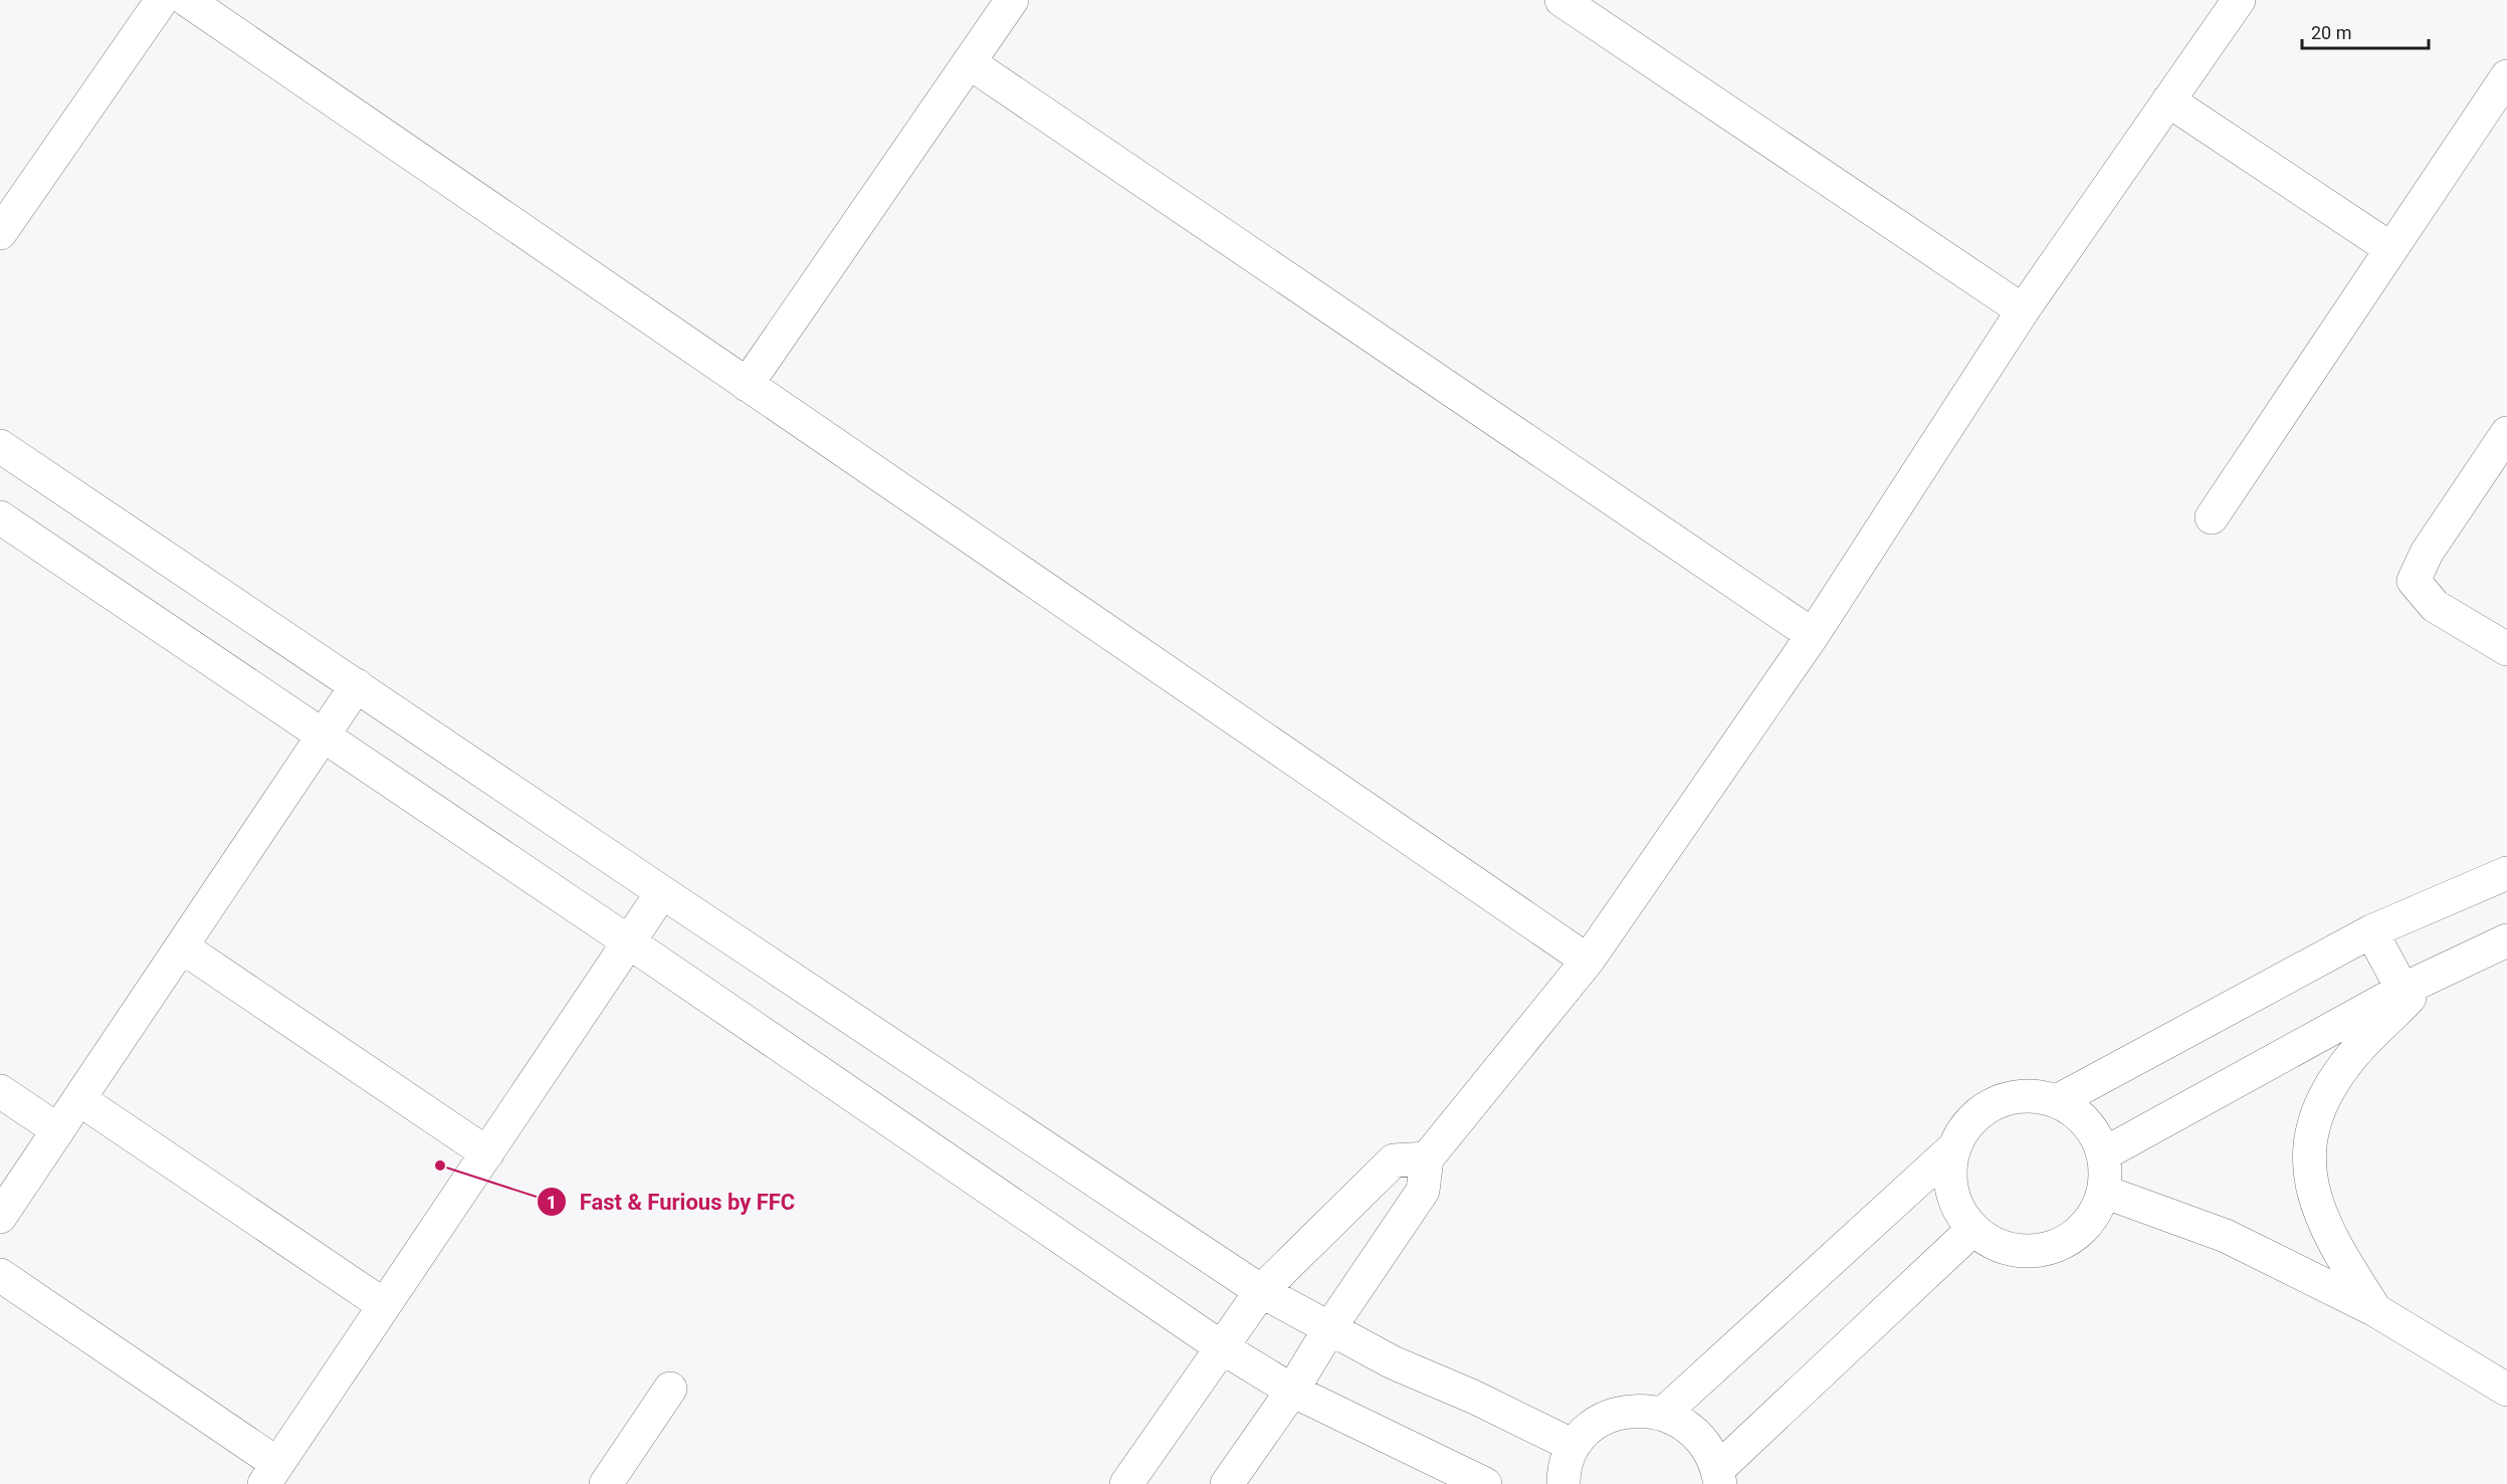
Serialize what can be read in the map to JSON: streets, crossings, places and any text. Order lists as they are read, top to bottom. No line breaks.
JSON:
{"places":["Fast & Furious by FFC"],"scale_bar":"20 m"}
